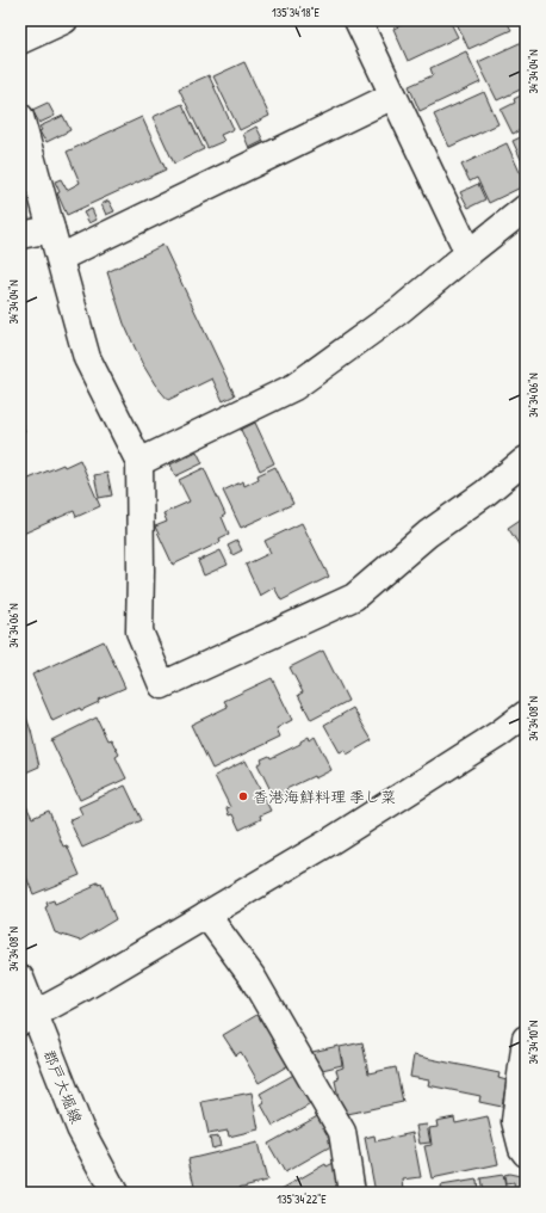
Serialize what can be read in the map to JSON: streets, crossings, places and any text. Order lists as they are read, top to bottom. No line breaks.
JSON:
{"streets":{"street":["郡戸大堀線"]},"places":["香港海鮮料理 季し菜"],"coordinates":["135°34'18\"E","34°34'04\"N","34°34'06\"N","34°34'08\"N","34°34'10\"N","135°34'22\"E"]}
